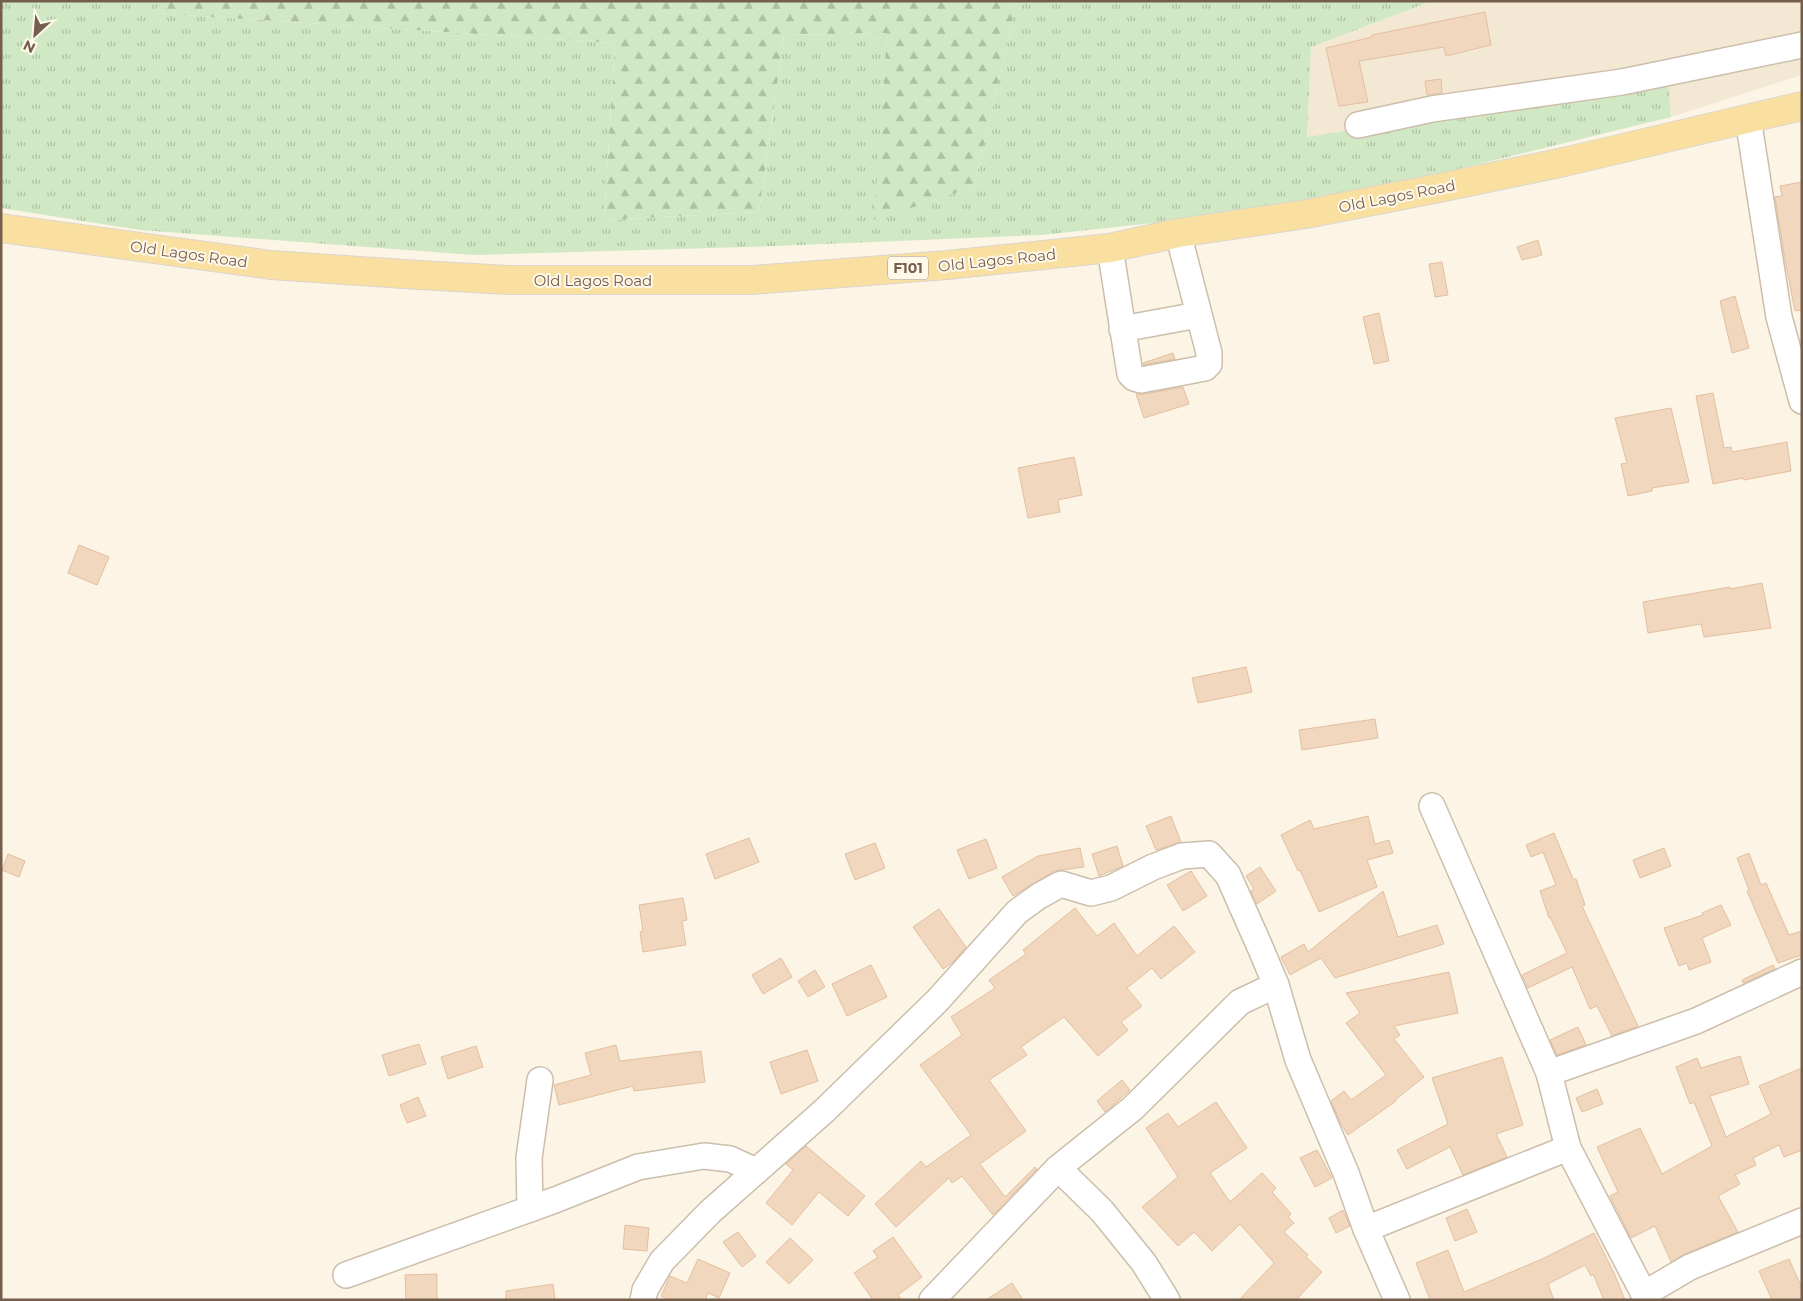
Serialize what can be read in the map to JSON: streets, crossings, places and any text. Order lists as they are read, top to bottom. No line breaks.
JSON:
{"streets":{"main road":["Old Lagos Road","F101"]},"north":"bottom left"}
